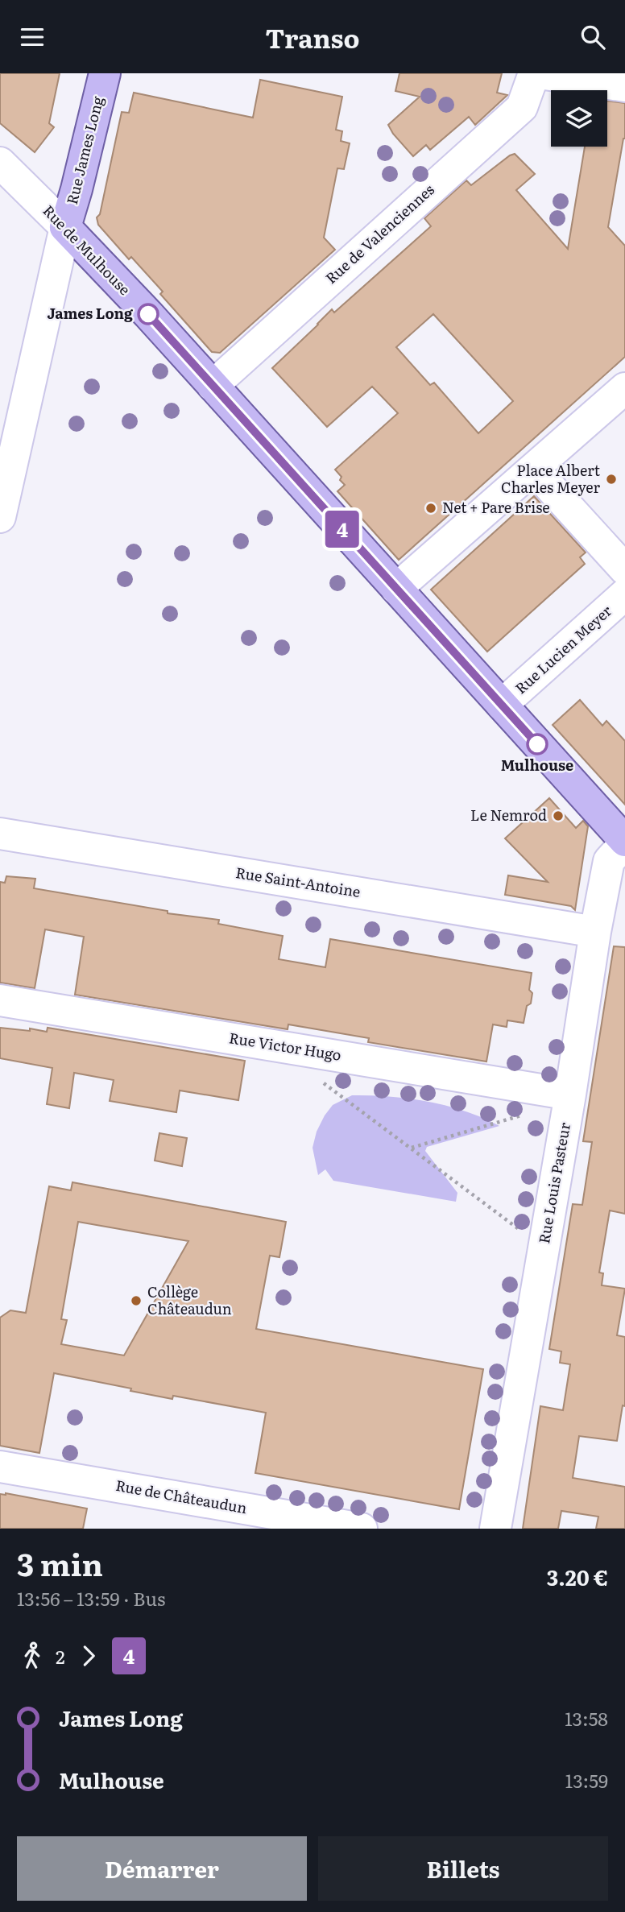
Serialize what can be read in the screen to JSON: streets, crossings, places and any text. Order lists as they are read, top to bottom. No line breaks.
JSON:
{"streets":{"main road":["Rue James Long","Rue de Mulhouse"],"street":["Rue de Valenciennes","Rue Lucien Meyer","Rue Saint-Antoine","Rue Victor Hugo","Rue Louis Pasteur","Rue de Châteaudun"]},"crossings":[["Rue James Long","Rue de Mulhouse"],["Rue de Valenciennes","Rue de Mulhouse"],["Rue de Mulhouse","Rue Lucien Meyer"],["Rue de Mulhouse","Rue Louis Pasteur"],["Rue Saint-Antoine","Rue Louis Pasteur"],["Rue Victor Hugo","Rue Louis Pasteur"]],"places":["James Long","Place Albert Charles Meyer","Net + Pare Brise","Mulhouse","Le Nemrod","Collège Châteaudun"],"lines":["bus line 4"],"page":{"header":"Transo","on_map":"4","heading":["3 min","13:56 – 13:59 · Bus","3.20 €"],"legs":["2","4"],"list":[{"name":"James Long","value":"13:58"},{"name":"Mulhouse","value":"13:59"}],"buttons":["Démarrer","Billets"]}}
